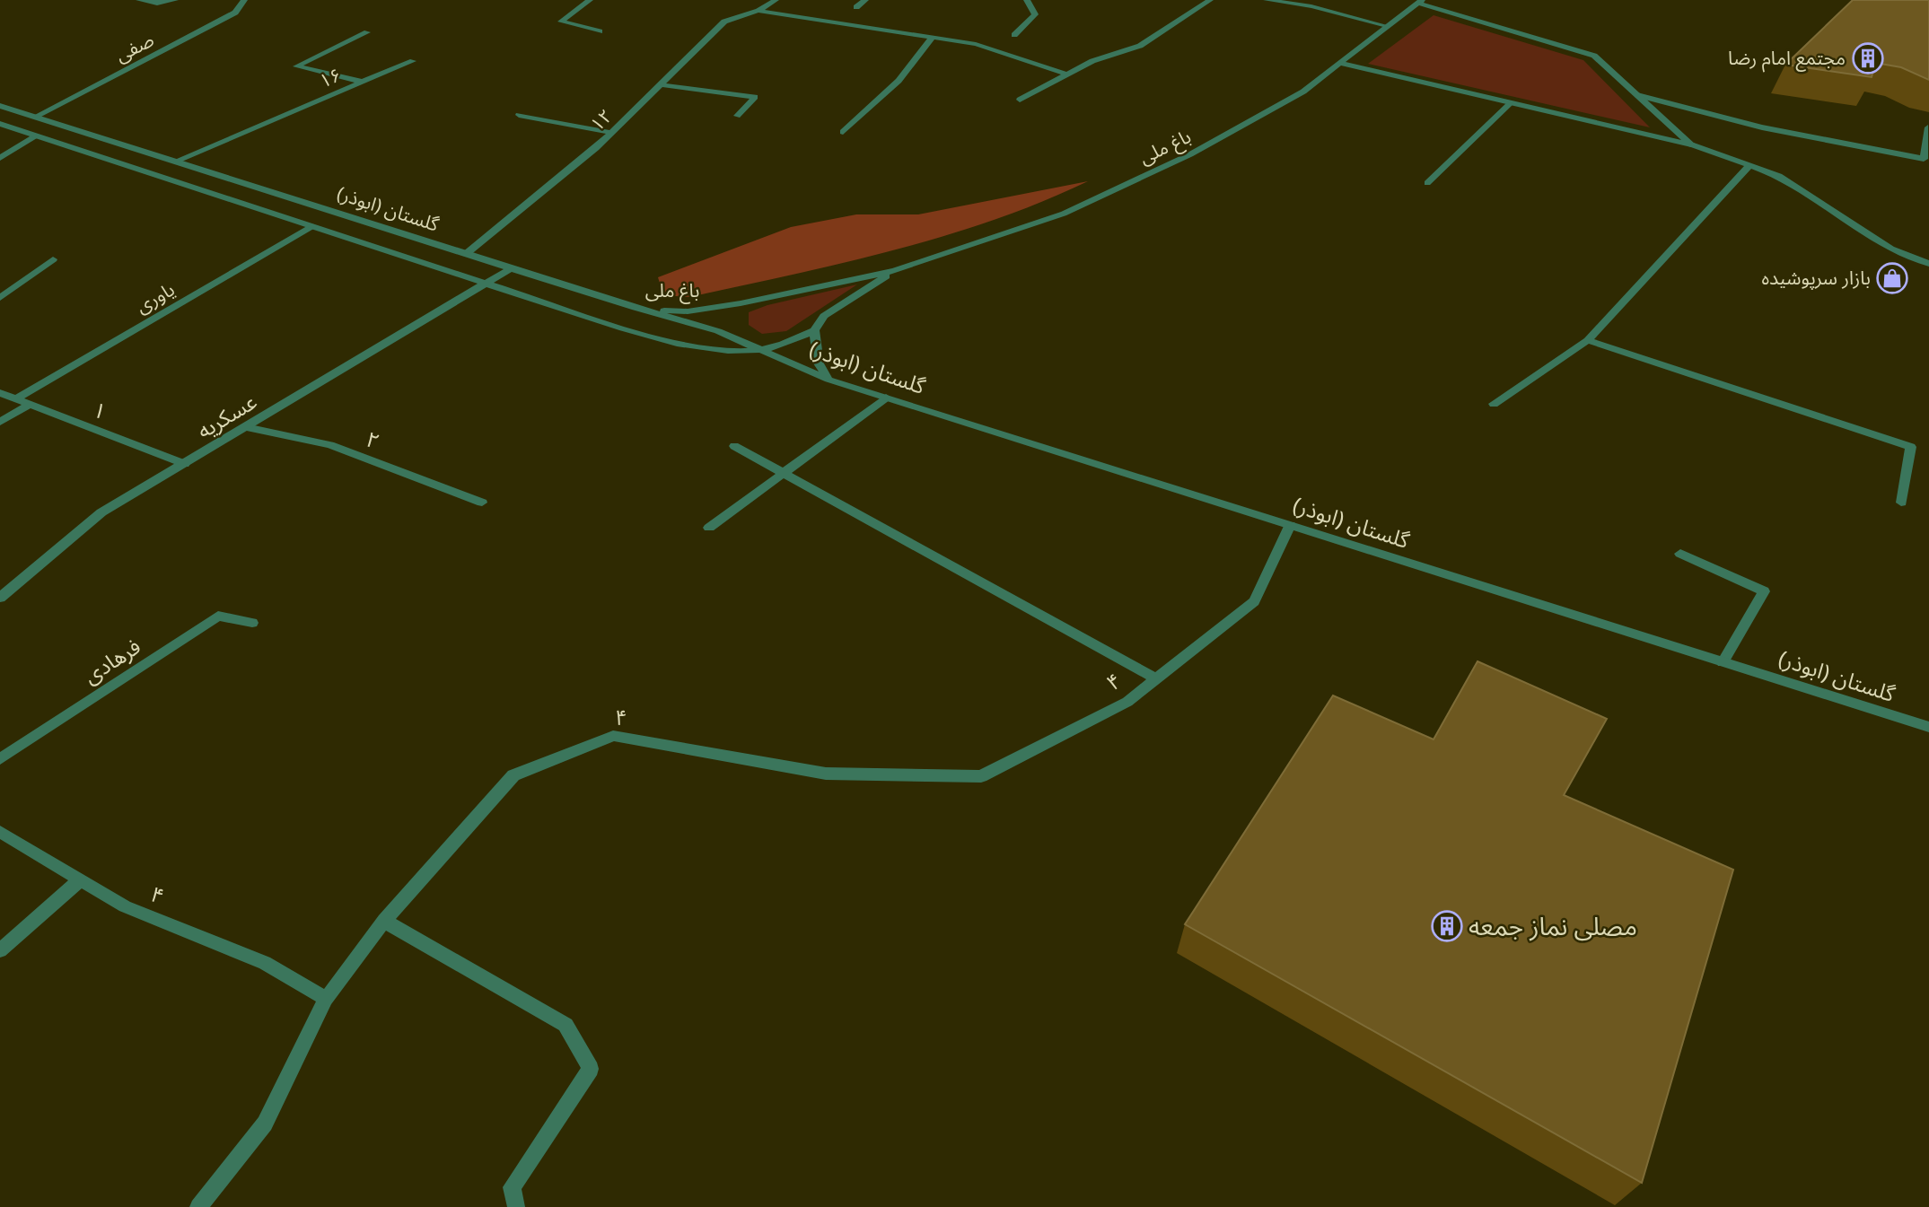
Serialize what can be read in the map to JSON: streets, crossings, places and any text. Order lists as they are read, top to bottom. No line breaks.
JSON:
{"streets":{"street":["صفی","۱۶","۱۲","باغ ملی","گلستان (ابوذر)","یاوری","۱","عسکریه","۲","فرهادی","۴"]},"crossings":[["صفی","گلستان (ابوذر)"],["۱۶","گلستان (ابوذر)"],["۱۲","گلستان (ابوذر)"],["باغ ملی","گلستان (ابوذر)"],["گلستان (ابوذر)","یاوری"],["گلستان (ابوذر)","عسکریه"],["گلستان (ابوذر)","۴"],["یاوری","۱"],["۱","عسکریه"],["عسکریه","۲"]],"places":{"building":["مجتمع امام رضا","مصلی نماز جمعه"],"shop":["بازار سرپوشیده"]}}
